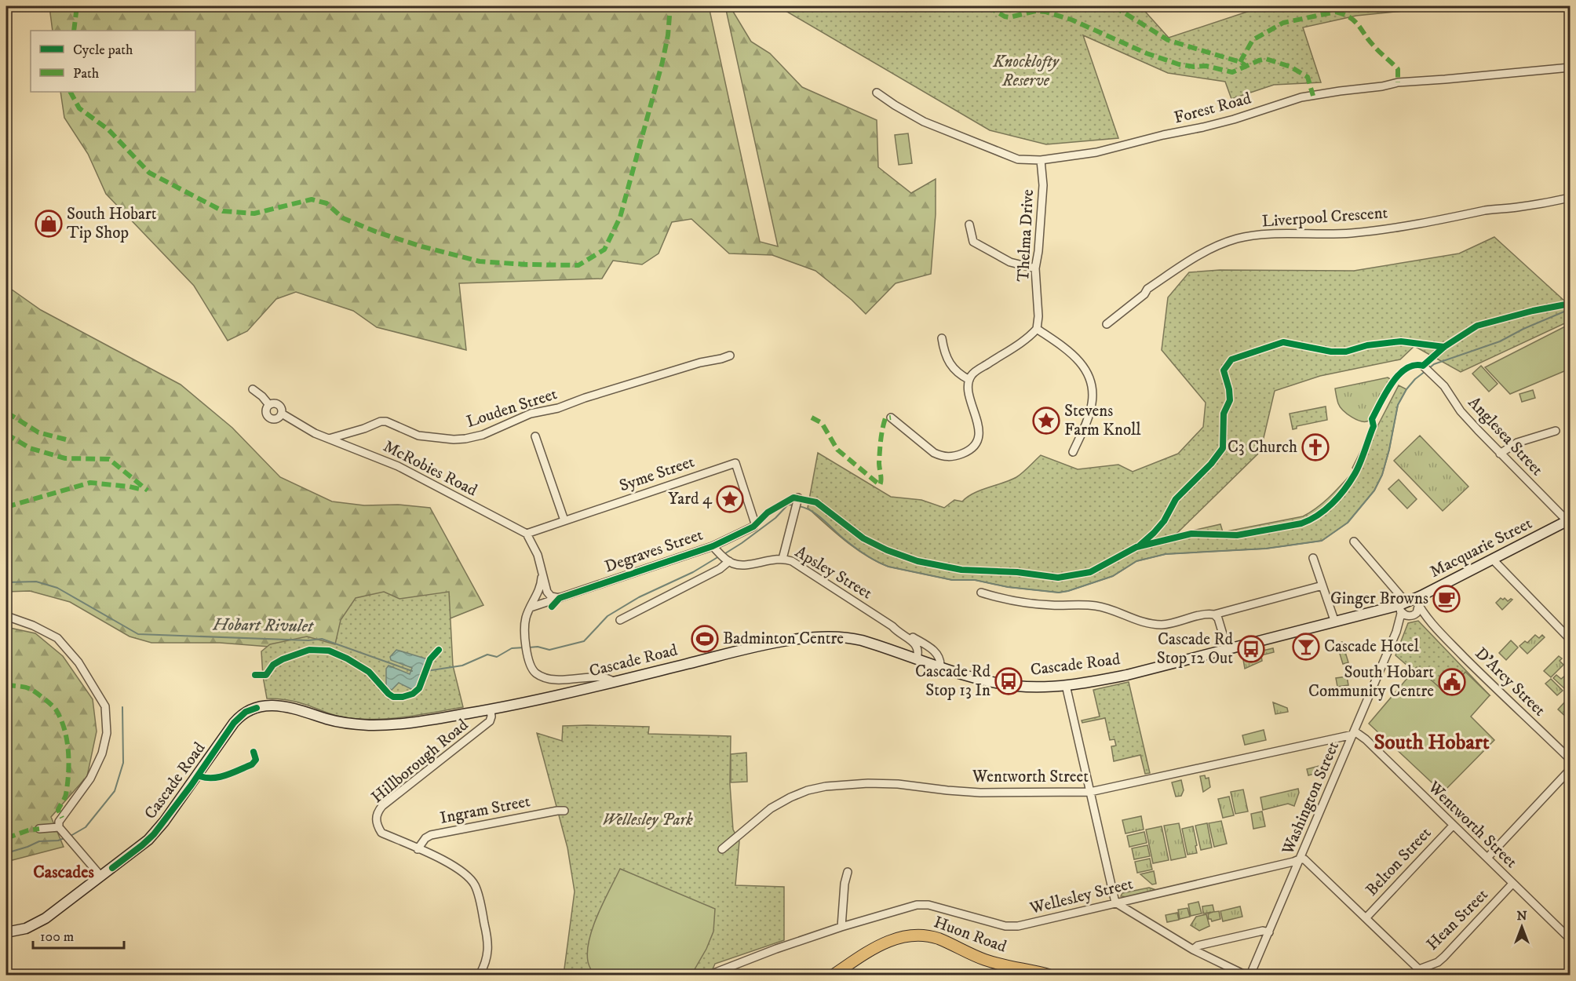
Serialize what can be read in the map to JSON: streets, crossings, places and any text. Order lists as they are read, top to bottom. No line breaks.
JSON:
{"streets":{"main road":["Huon Road"],"street":["Forest Road","Liverpool Crescent","Thelma Drive","Louden Street","Anglesea Street","McRobies Road","Syme Street","Macquarie Street","Degraves Street","Apsley Street","Cascade Road","D'Arcy Street","Hillborough Road","Wentworth Street","Washington Street","Ingram Street","Belton Street","Wellesley Street","Hean Street"]},"crossings":[["Forest Road","Thelma Drive"],["Louden Street","McRobies Road"],["Anglesea Street","Macquarie Street"],["McRobies Road","Syme Street"],["Syme Street","Degraves Street"],["Macquarie Street","Cascade Road"],["Macquarie Street","D'Arcy Street"],["Macquarie Street","Washington Street"],["Degraves Street","Apsley Street"],["Apsley Street","Cascade Road"],["Cascade Road","D'Arcy Street"],["Cascade Road","Hillborough Road"],["Cascade Road","Washington Street"],["D'Arcy Street","Washington Street"],["Hillborough Road","Ingram Street"],["Wentworth Street","Washington Street"],["Wentworth Street","Belton Street"],["Wentworth Street","Hean Street"],["Washington Street","Wellesley Street"]],"districts":["South Hobart","Cascades"],"water":["Hobart Rivulet"],"parks":["Knocklofty Reserve","Wellesley Park"],"places":{"shop":["South Hobart Tip Shop"],"place":["Stevens Farm Knoll","Yard 4"],"church":["C3 Church"],"cafe":["Ginger Browns"],"sports":["Badminton Centre"],"bar":["Cascade Hotel"],"bus stop":["Cascade Rd Stop 12 Out","Cascade Rd Stop 13 In"],"public building":["South Hobart Community Centre"]},"legend":["Cycle path","Path"],"scale_bar":"100 m","north":"top"}
